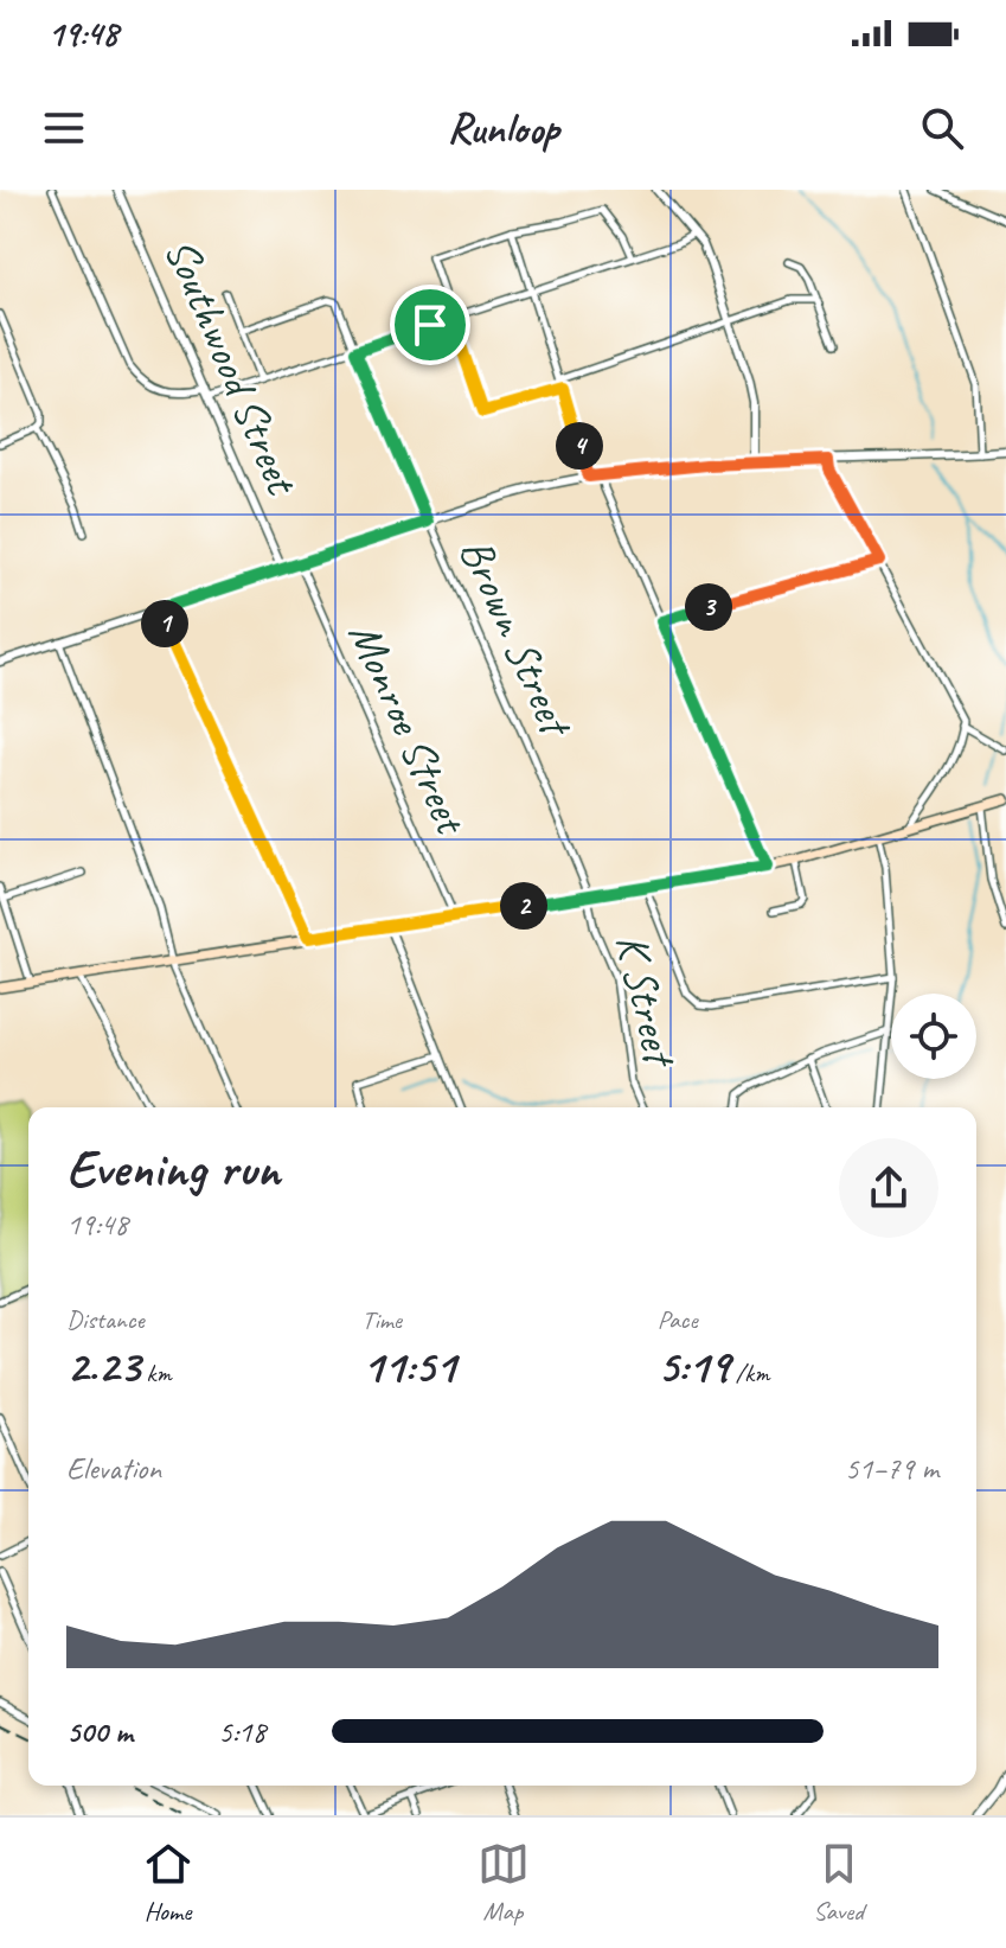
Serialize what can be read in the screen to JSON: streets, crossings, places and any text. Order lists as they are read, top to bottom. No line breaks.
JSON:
{"streets":{"street":["Southwood Street","Brown Street","Monroe Street","K Street"]},"crossings":[["Brown Street","K Street"]],"page":{"status":"19:48","header":"Runloop","pins":["4","3","1","2"],"heading":["Evening run","19:48"],"stats":[["Distance","2.23 km"],["Time","11:51"],["Pace","5:19 /km"]],"chart":["Elevation","51–79 m"],"list":[{"name":"500 m","note":"5:18"}],"tabs":["Home","Map","Saved"]}}
